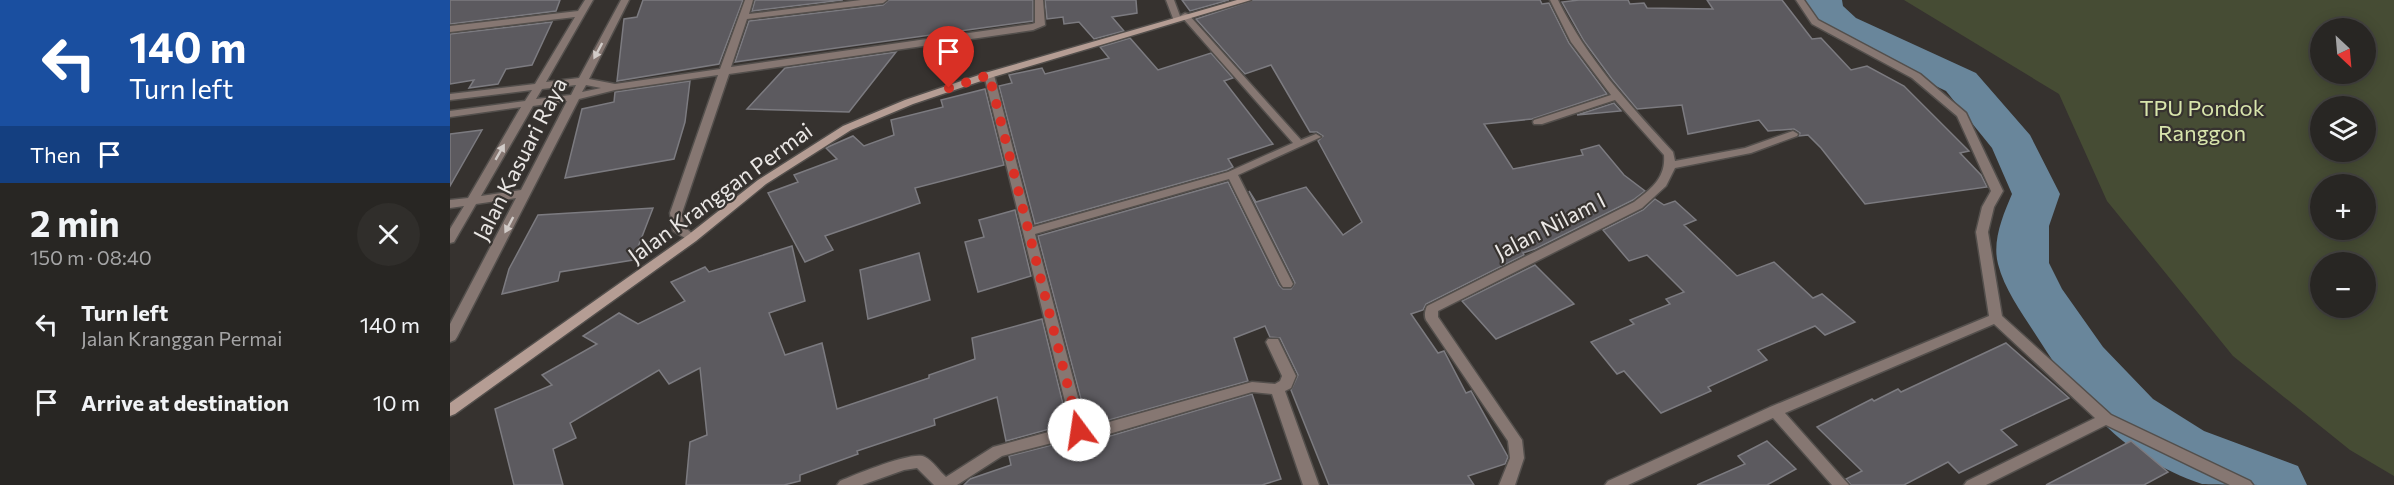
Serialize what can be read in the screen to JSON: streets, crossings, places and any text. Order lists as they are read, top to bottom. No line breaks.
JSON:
{"streets":{"street":["Jalan Kasuari Raya","Jalan Kranggan Permai","Jalan Nilam I"]},"parks":["TPU Pondok Ranggon"],"north":"bottom right","page":{"turn":["140 m","Turn left"],"map_buttons":["+","−"],"then":"Then","heading":["2 min","150 m · 08:40"],"list":[{"name":"Turn left","note":"Jalan Kranggan Permai","value":"140 m"},{"name":"Arrive at destination","value":"10 m"}]}}
